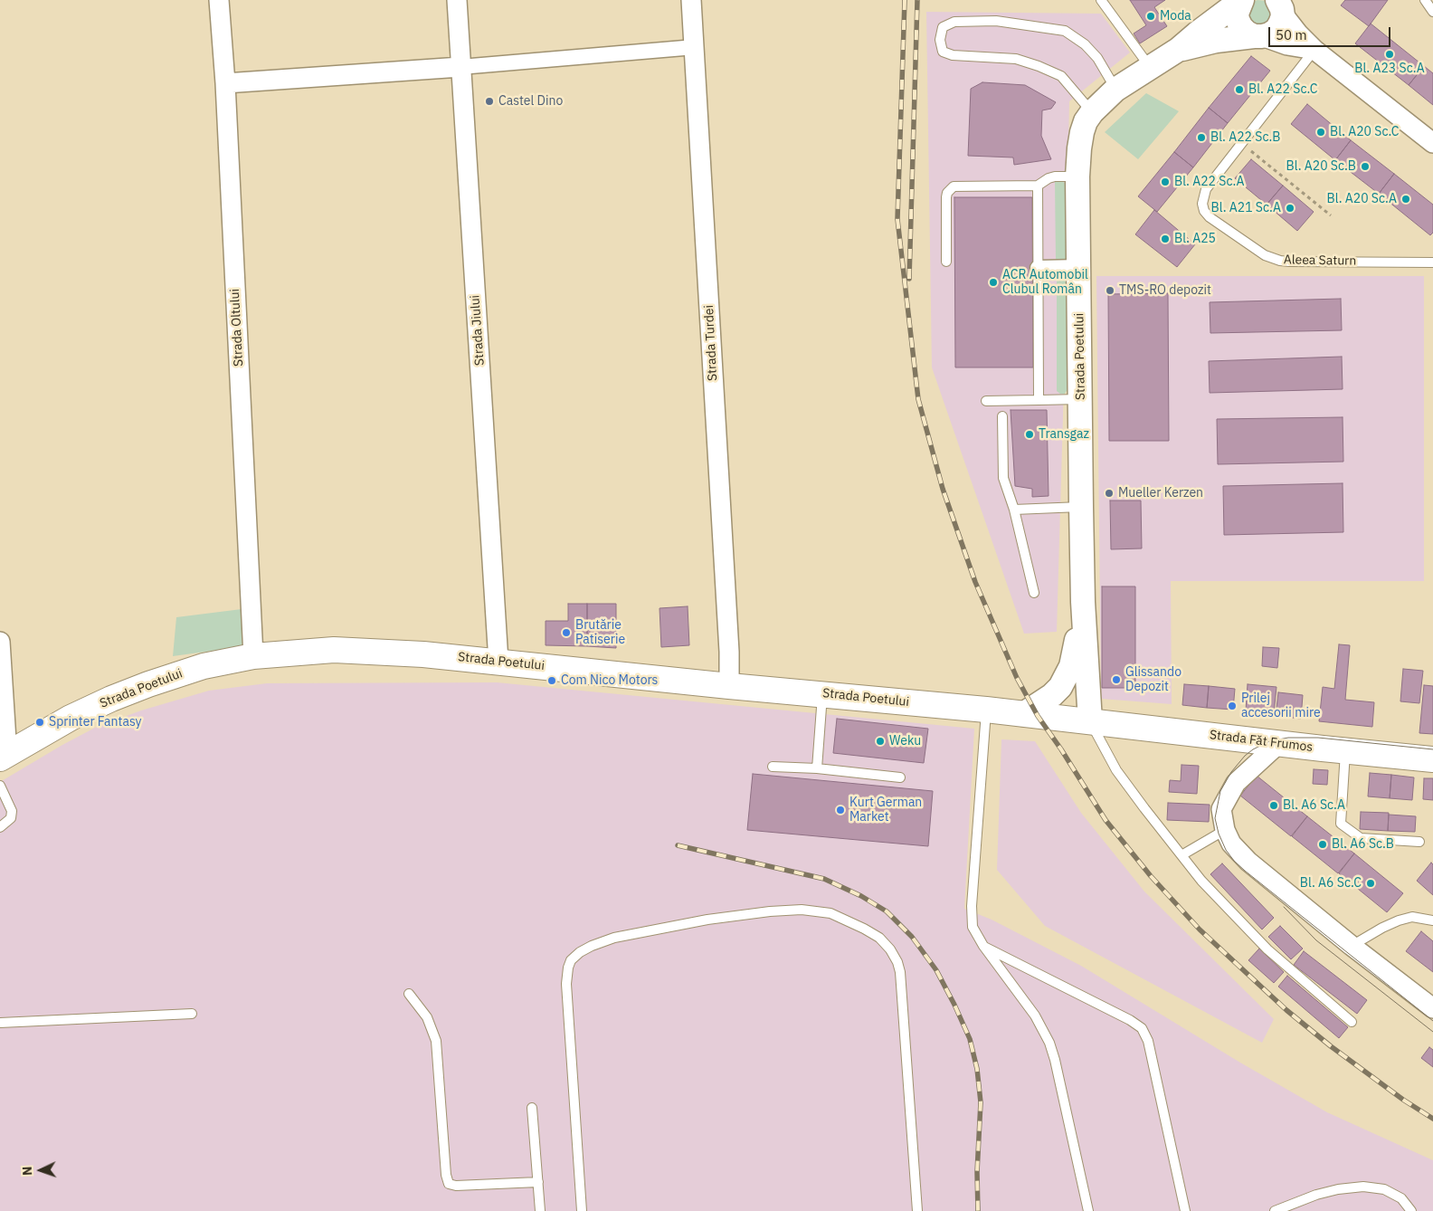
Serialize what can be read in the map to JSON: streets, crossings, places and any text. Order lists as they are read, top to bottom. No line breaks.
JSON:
{"streets":{"main road":["Strada Poetului","Strada Făt Frumos"],"street":["Strada Oltului","Strada Jiului","Strada Turdei"],"lane":["Aleea Saturn"]},"crossings":[["Strada Oltului","Strada Poetului"],["Strada Jiului","Strada Poetului"],["Strada Turdei","Strada Poetului"],["Strada Poetului","Strada Făt Frumos"]],"places":["Moda","Bl. A23 Sc.A","Bl. A22 Sc.C","Castel Dino","Bl. A20 Sc.C","Bl. A22 Sc.B","Bl. A20 Sc.B","Bl. A22 Sc.A","Bl. A20 Sc.A","Bl. A21 Sc.A","Bl. A25","ACR Automobil Clubul Român","TMS-RO depozit","Transgaz","Mueller Kerzen","Brutărie Patiserie","Glissando Depozit","Com Nico Motors","Prilej accesorii mire","Sprinter Fantasy","Weku","Bl. A6 Sc.A","Kurt German Market","Bl. A6 Sc.B","Bl. A6 Sc.C"],"scale_bar":"50 m","north":"left"}
